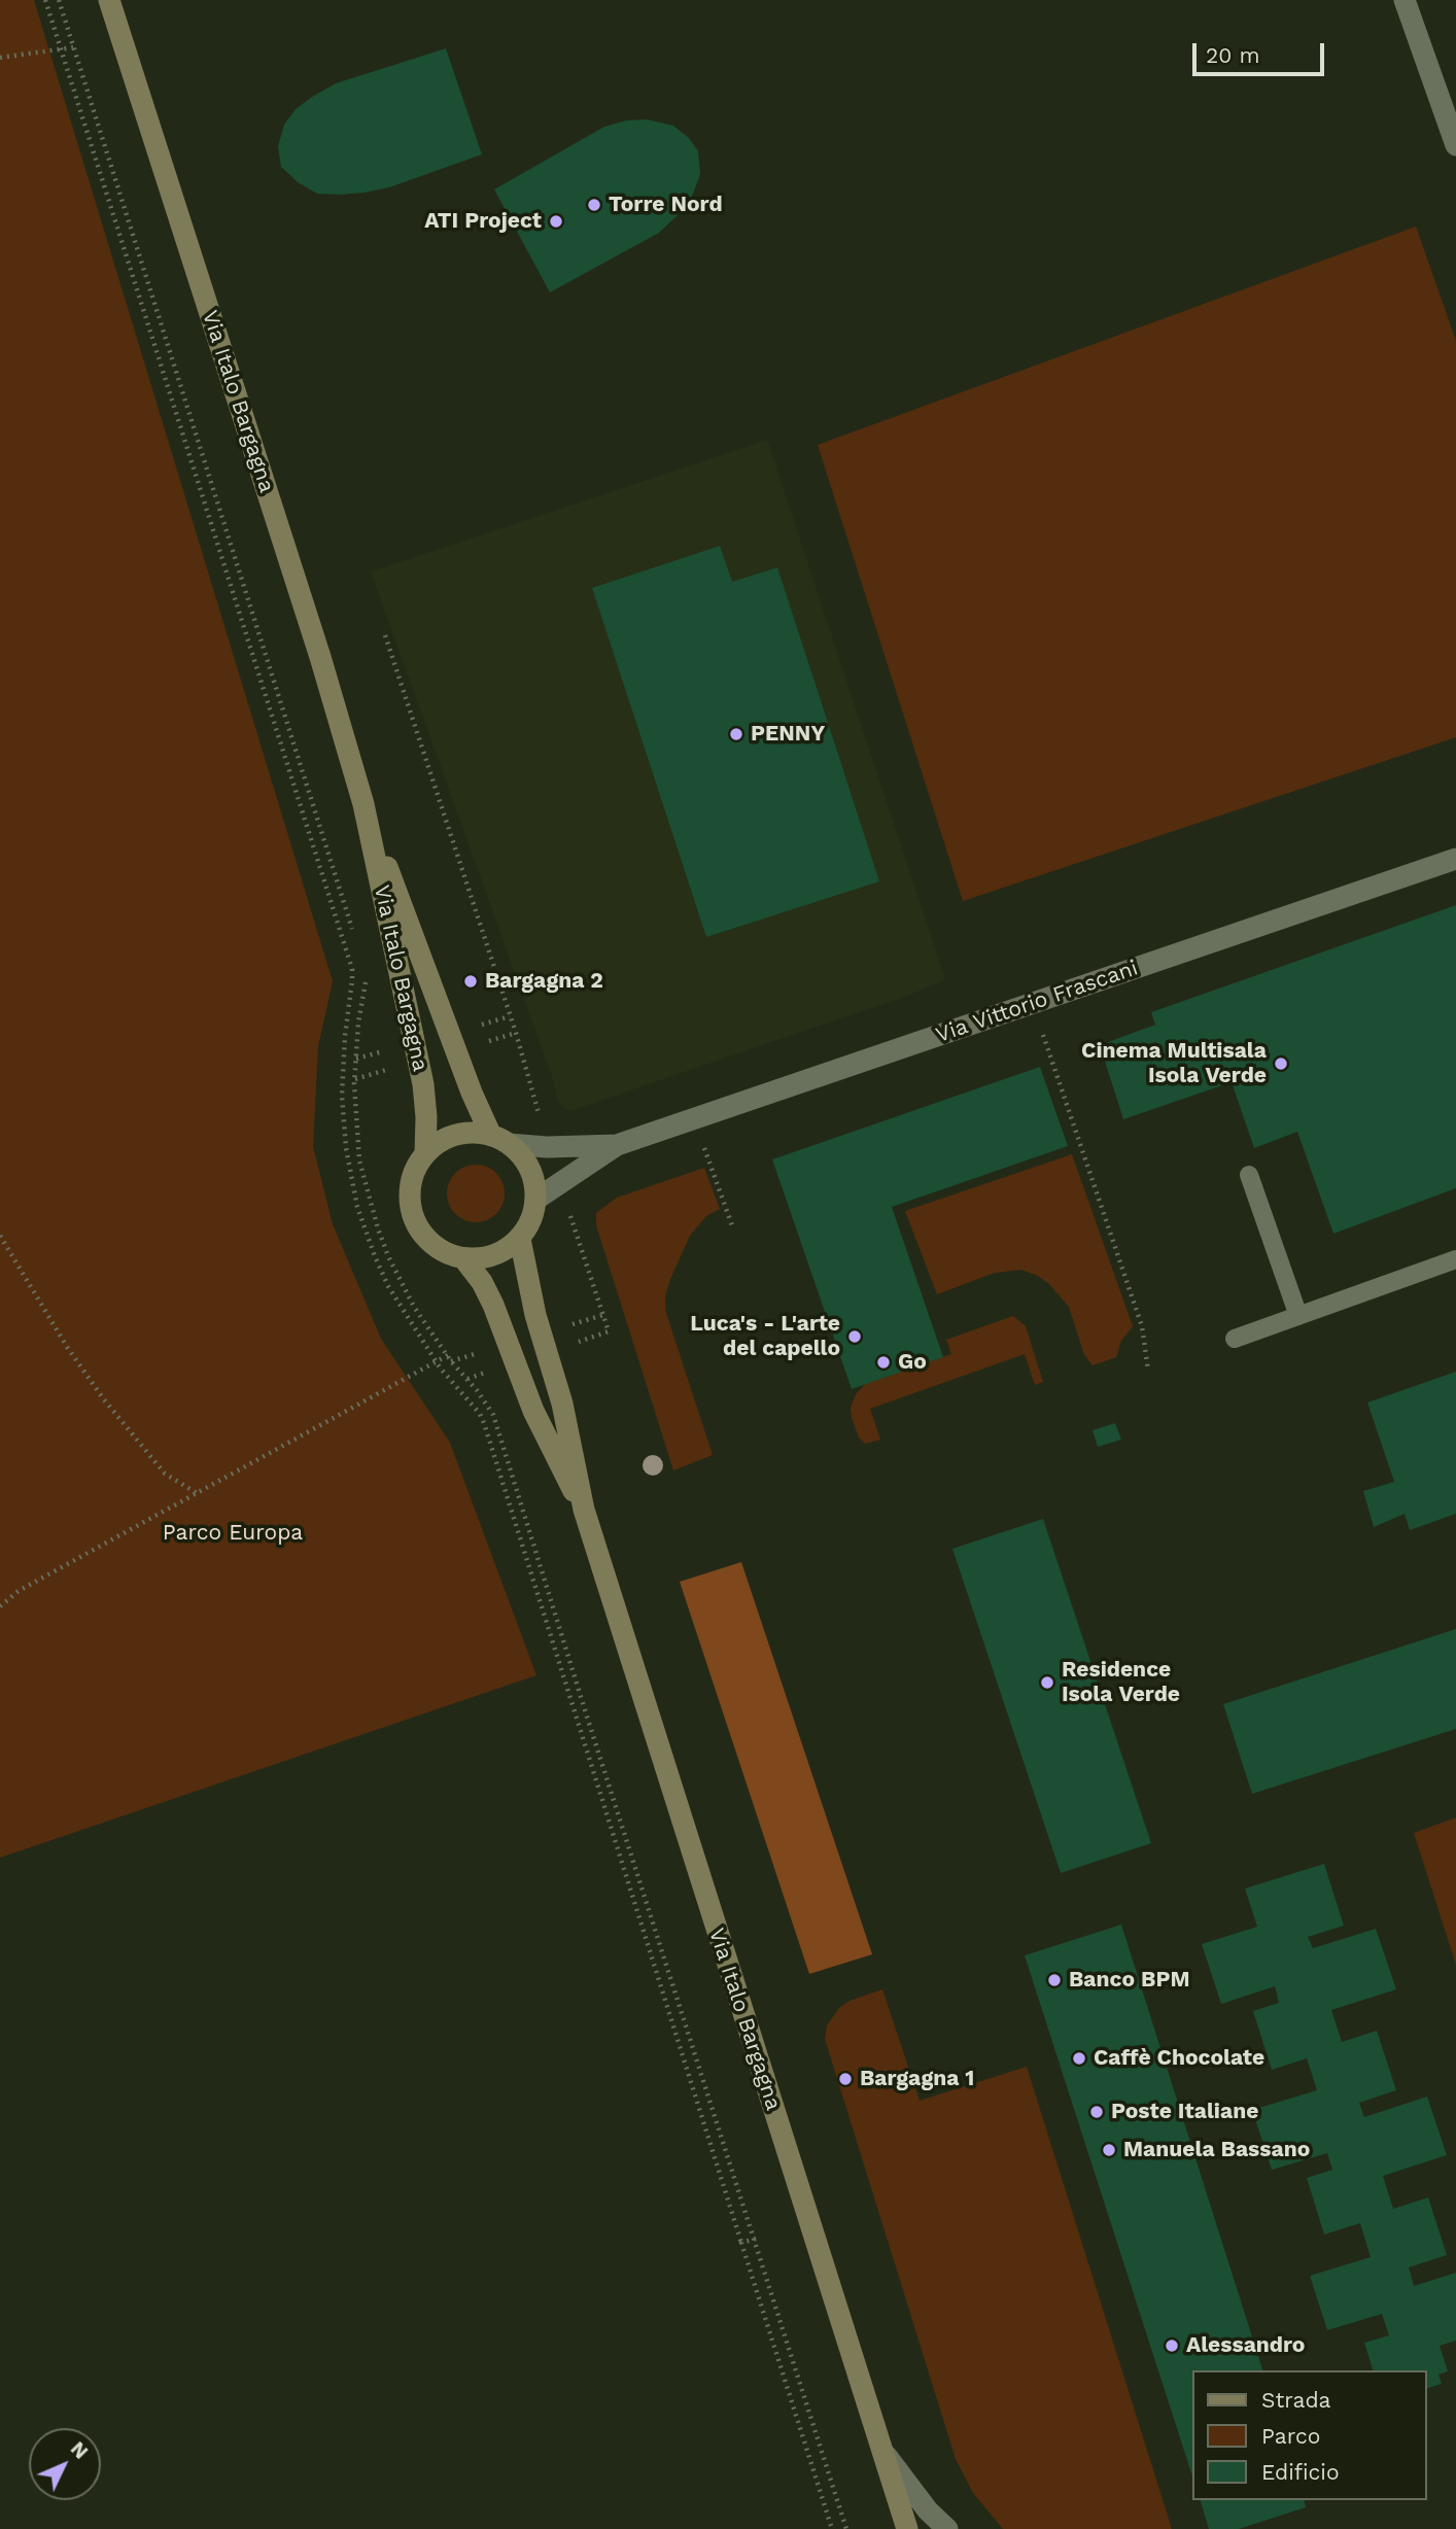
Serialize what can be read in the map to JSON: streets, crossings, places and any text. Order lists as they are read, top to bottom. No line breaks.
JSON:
{"streets":{"street":["Via Italo Bargagna","Via Vittorio Frascani"]},"crossings":[["Via Italo Bargagna","Via Vittorio Frascani"]],"parks":["Parco Europa"],"places":["Torre Nord","ATI Project","PENNY","Bargagna 2","Cinema Multisala Isola Verde","Luca's - L'arte del capello","Go","Residence Isola Verde","Banco BPM","Caffè Chocolate","Bargagna 1","Poste Italiane","Manuela Bassano","Alessandro"],"legend":["Strada","Parco","Edificio"],"scale_bar":"20 m","north":"top right"}
